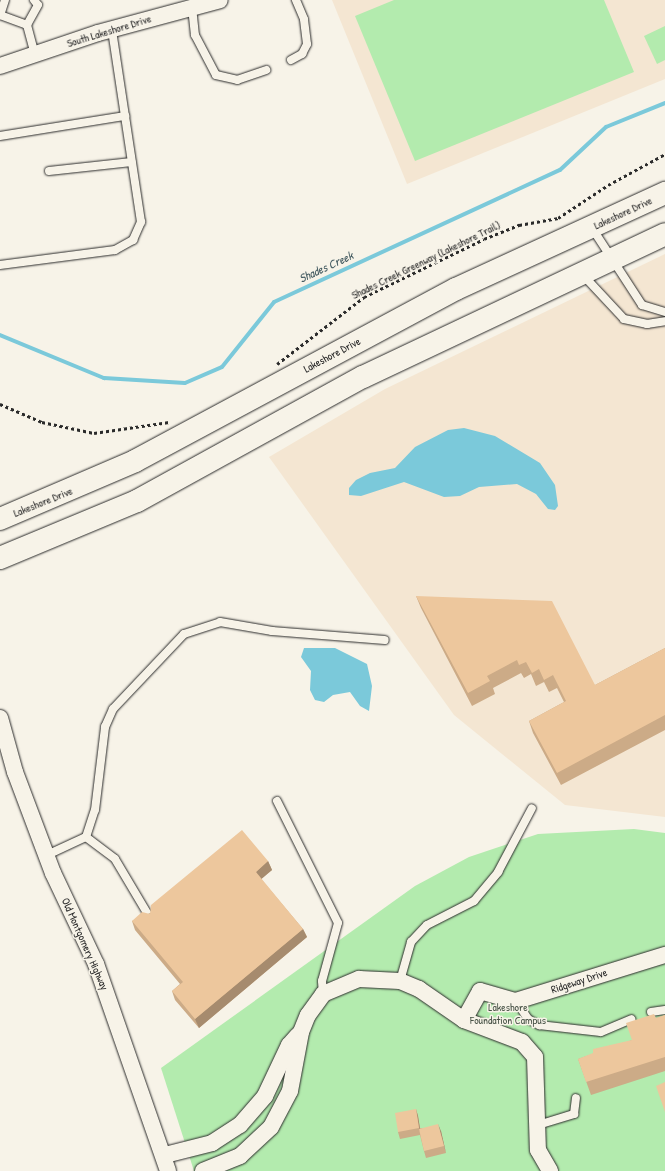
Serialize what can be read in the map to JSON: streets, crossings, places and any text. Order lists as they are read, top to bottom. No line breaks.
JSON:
{"streets":{"main road":["Lakeshore Drive"],"street":["South Lakeshore Drive","Old Montgomery Highway","Ridgeway Drive"],"path":["Shades Creek Greenway (Lakeshore Trail)"]},"water":["Shades Creek"],"parks":["Lakeshore Foundation Campus"]}
